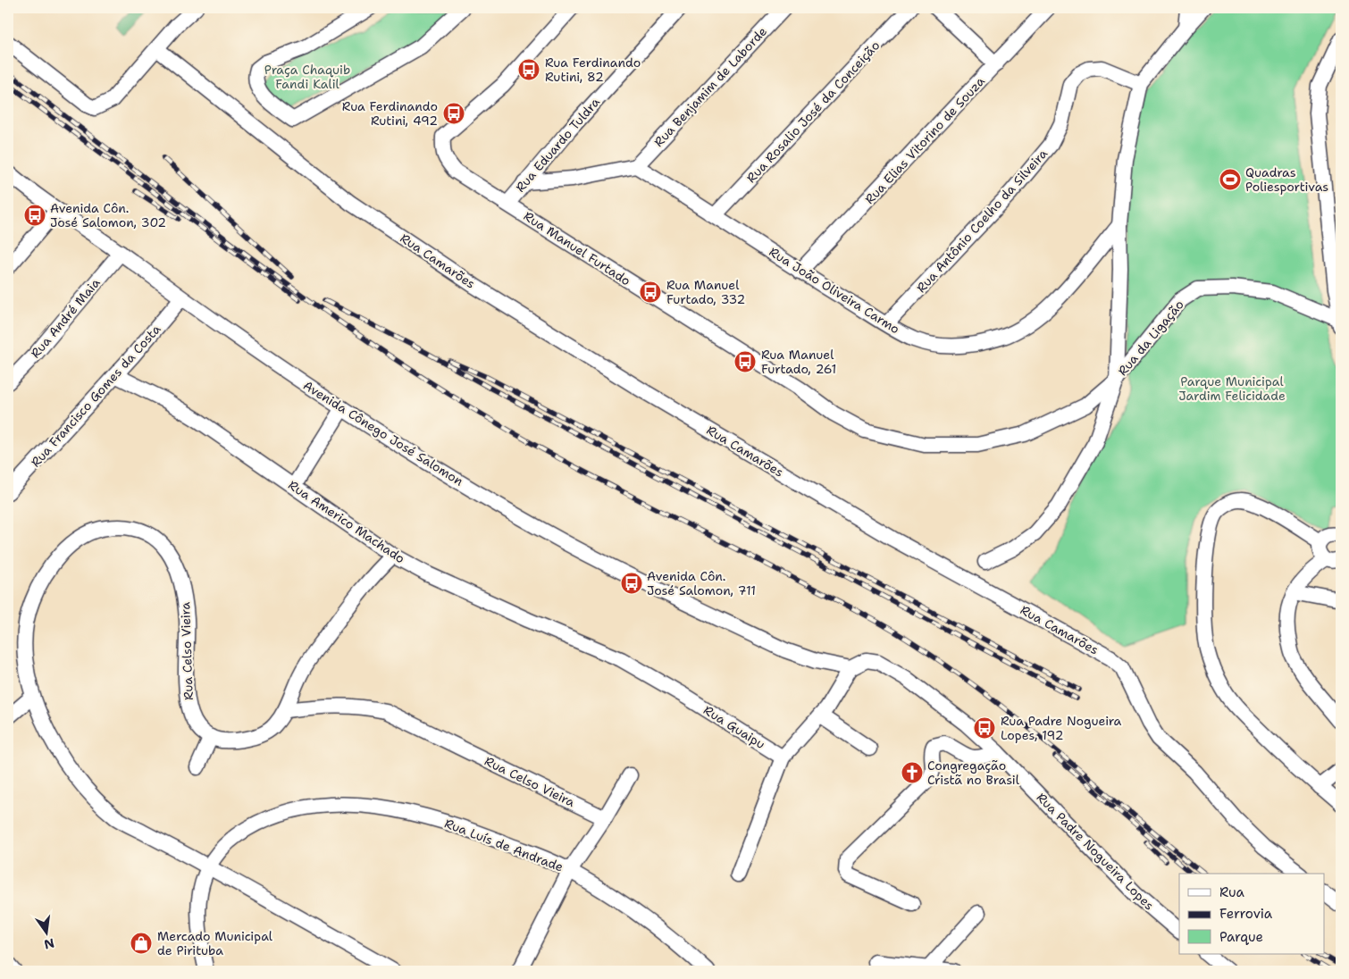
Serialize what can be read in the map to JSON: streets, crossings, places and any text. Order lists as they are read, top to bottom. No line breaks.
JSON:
{"streets":{"street":["Rua Benjamim de Laborde","Rua Rosalio José da Conceição","Rua Elias Vitorino de Souza","Rua Eduardo Tuldra","Rua Antônio Coelho da Silveira","Rua Manuel Furtado","Rua Camarões","Rua João Oliveira Carmo","Rua André Maia","Rua da Ligação","Rua Francisco Gomes da Costa","Avenida Cônego José Salomon","Rua Americo Machado","Rua Celso Vieira","Rua Guaipu","Rua Luís de Andrade","Rua Padre Nogueira Lopes"]},"crossings":[["Rua Benjamim de Laborde","Rua João Oliveira Carmo"],["Rua Rosalio José da Conceição","Rua João Oliveira Carmo"],["Rua Elias Vitorino de Souza","Rua João Oliveira Carmo"],["Rua Eduardo Tuldra","Rua Manuel Furtado"],["Rua Antônio Coelho da Silveira","Rua João Oliveira Carmo"],["Rua Manuel Furtado","Rua da Ligação"],["Rua André Maia","Avenida Cônego José Salomon"],["Rua Francisco Gomes da Costa","Avenida Cônego José Salomon"],["Rua Francisco Gomes da Costa","Rua Americo Machado"],["Avenida Cônego José Salomon","Rua Padre Nogueira Lopes"],["Rua Americo Machado","Rua Guaipu"],["Rua Celso Vieira","Rua Luís de Andrade"]],"parks":["Praça Chaquib Fandi Kalil","Parque Municipal Jardim Felicidade"],"places":{"bus stop":["Rua Ferdinando Rutini, 82","Rua Ferdinando Rutini, 492","Avenida Côn. José Salomon, 302","Rua Manuel Furtado, 332","Rua Manuel Furtado, 261","Avenida Côn. José Salomon, 711","Rua Padre Nogueira Lopes, 192"],"sports":["Quadras Poliesportivas"],"church":["Congregação Cristã no Brasil"],"shop":["Mercado Municipal de Pirituba"]},"legend":["Rua","Ferrovia","Parque"],"north":"bottom"}
